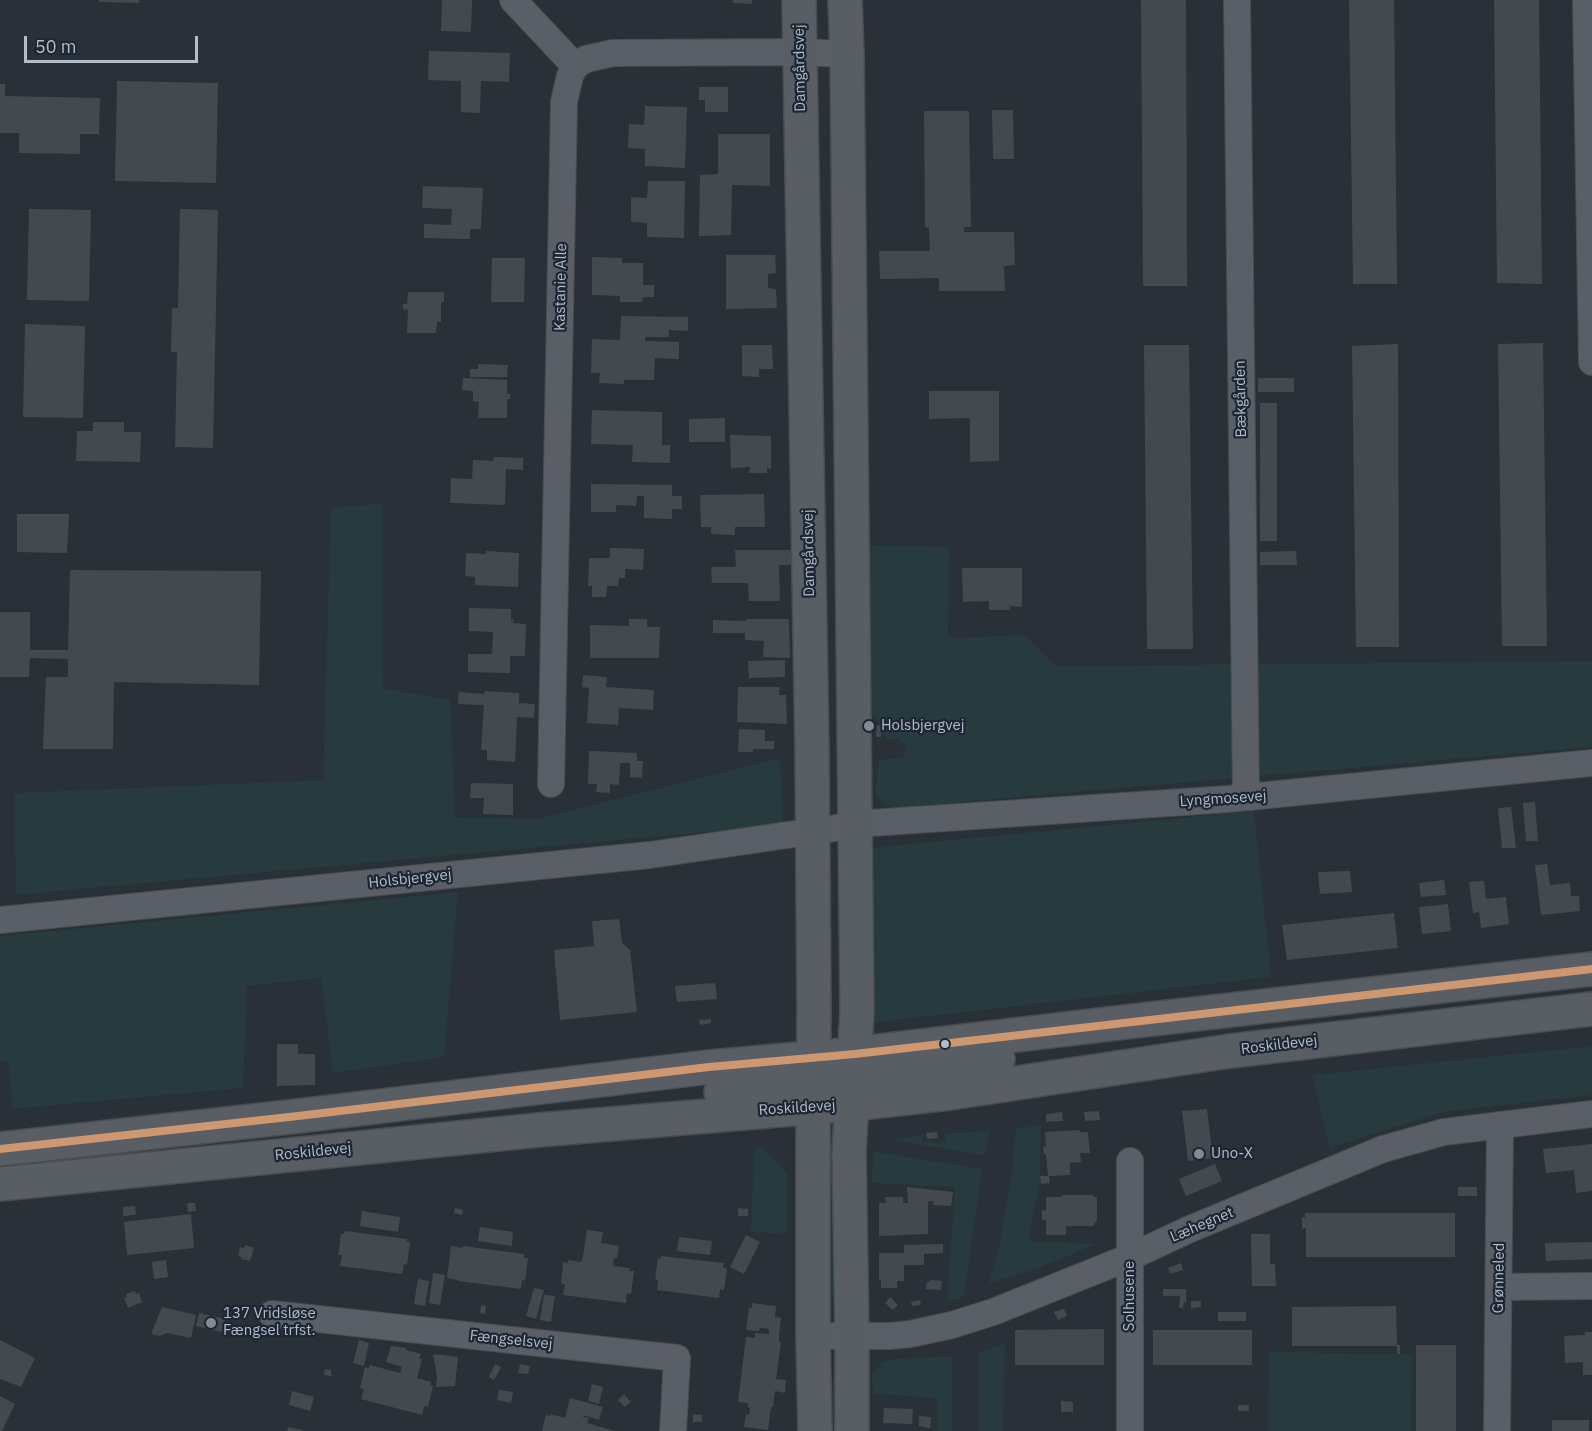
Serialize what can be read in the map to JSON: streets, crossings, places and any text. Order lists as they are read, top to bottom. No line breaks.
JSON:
{"streets":{"main road":["Damgårdsvej","Roskildevej"],"street":["Kastanie Alle","Bækgården","Lyngmosevej","Holsbjergvej","Læhegnet","Grønneled","Solhusene","Fængselsvej"]},"crossings":[["Damgårdsvej","Holsbjergvej"],["Damgårdsvej","Roskildevej"],["Damgårdsvej","Læhegnet"],["Bækgården","Lyngmosevej"],["Lyngmosevej","Holsbjergvej"],["Læhegnet","Grønneled"],["Læhegnet","Solhusene"]],"places":["Holsbjergvej","Uno-X","137 Vridsløse Fængsel trfst."],"scale_bar":"50 m"}
